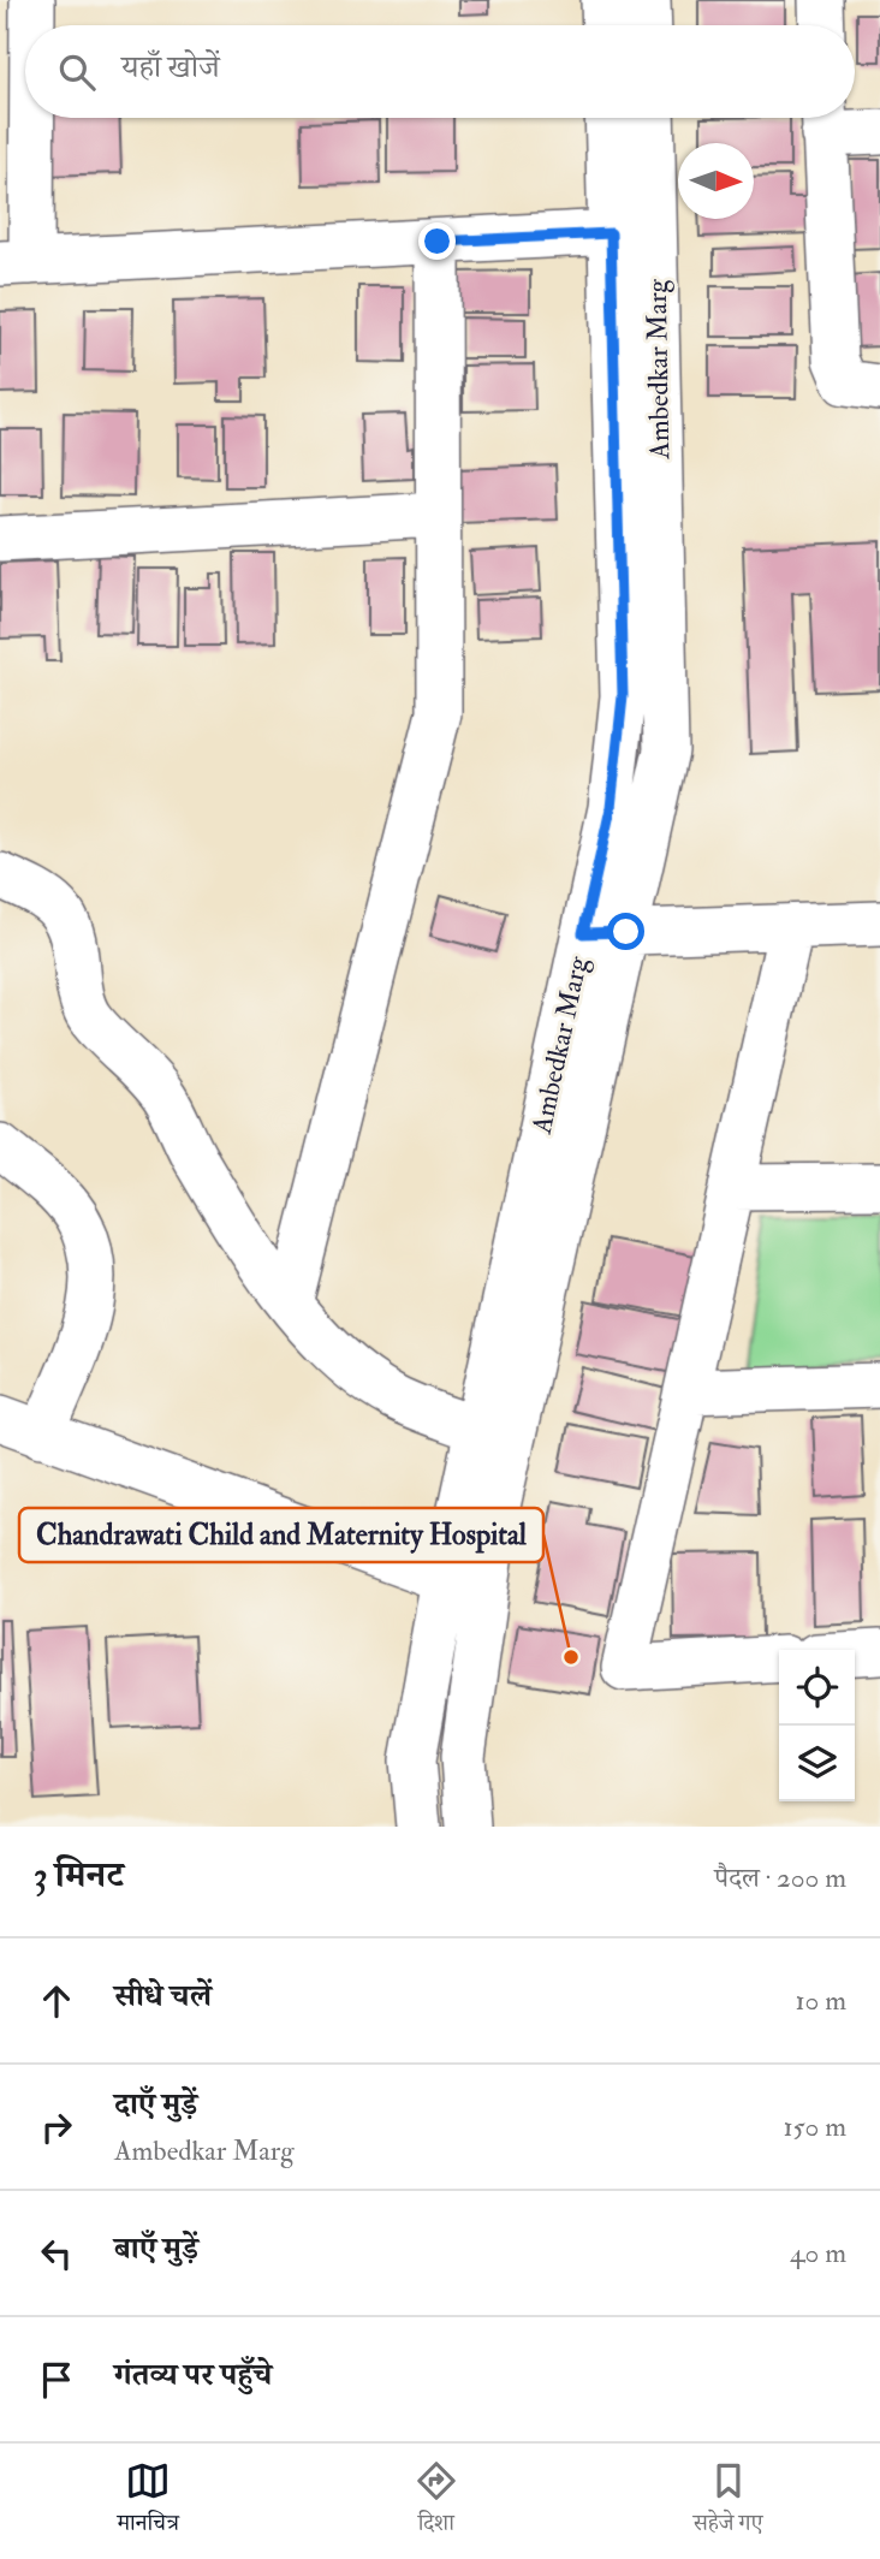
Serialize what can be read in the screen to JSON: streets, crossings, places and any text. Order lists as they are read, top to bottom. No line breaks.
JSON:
{"streets":{"street":["Ambedkar Marg"]},"places":["Chandrawati Child and Maternity Hospital"],"north":"right","page":{"search":"यहाँ खोजें","heading":["3 मिनट","पैदल · 200 m"],"list":[["सीधे चलें","10 m"],["दाएँ मुड़ें","Ambedkar Marg","150 m"],["बाएँ मुड़ें","40 m"],"गंतव्य पर पहुँचे"],"nav":["मानचित्र","दिशा","सहेजे गए"]}}
